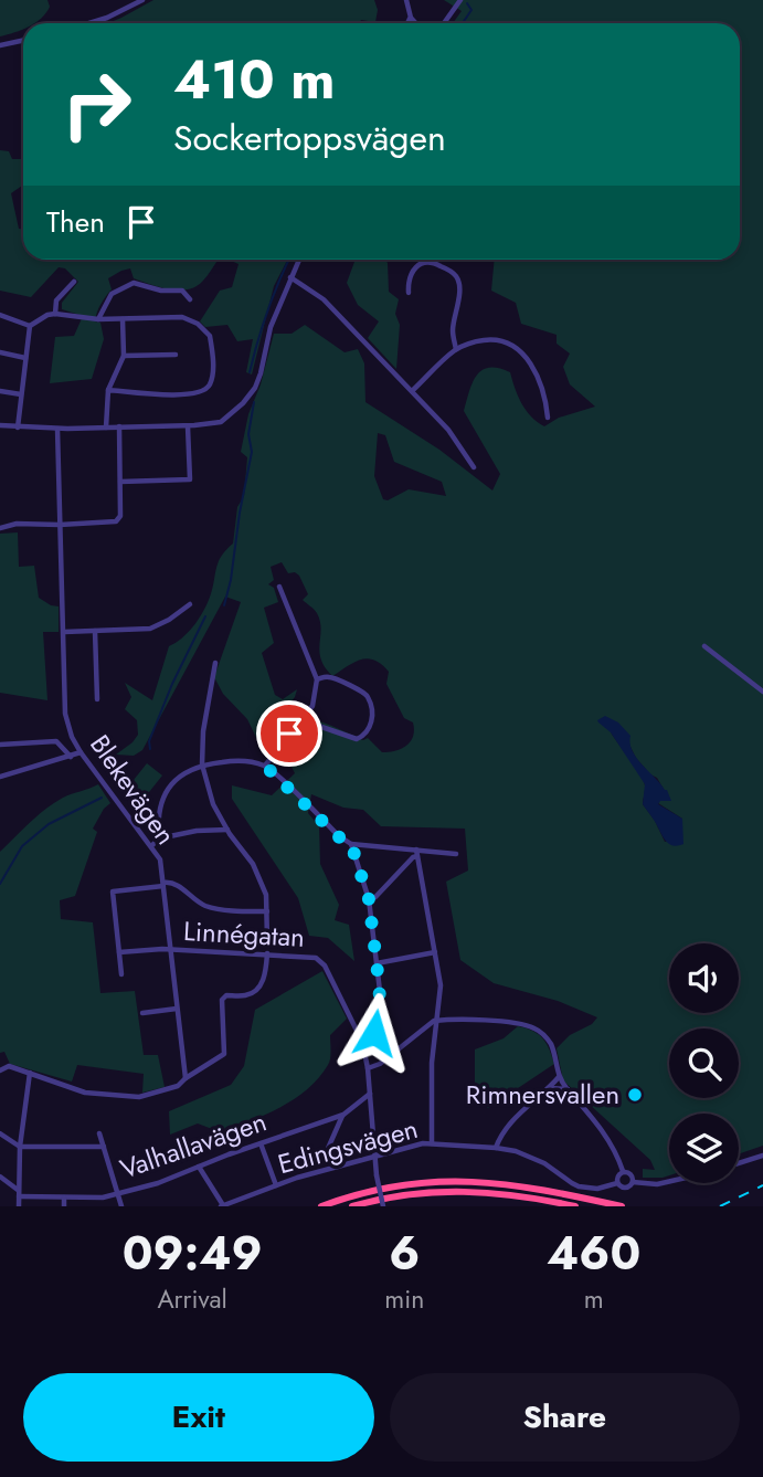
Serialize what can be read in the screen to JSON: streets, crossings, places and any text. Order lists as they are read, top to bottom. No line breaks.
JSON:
{"streets":{"street":["Blekevägen","Linnégatan","Valhallavägen","Edingsvägen"]},"crossings":[["Blekevägen","Linnégatan"]],"places":["Rimnersvallen"],"page":{"turn":["410 m","Sockertoppsvägen"],"then":"Then","eta":["09:49","Arrival","6","min","460","m"],"buttons":["Exit","Share"]}}
